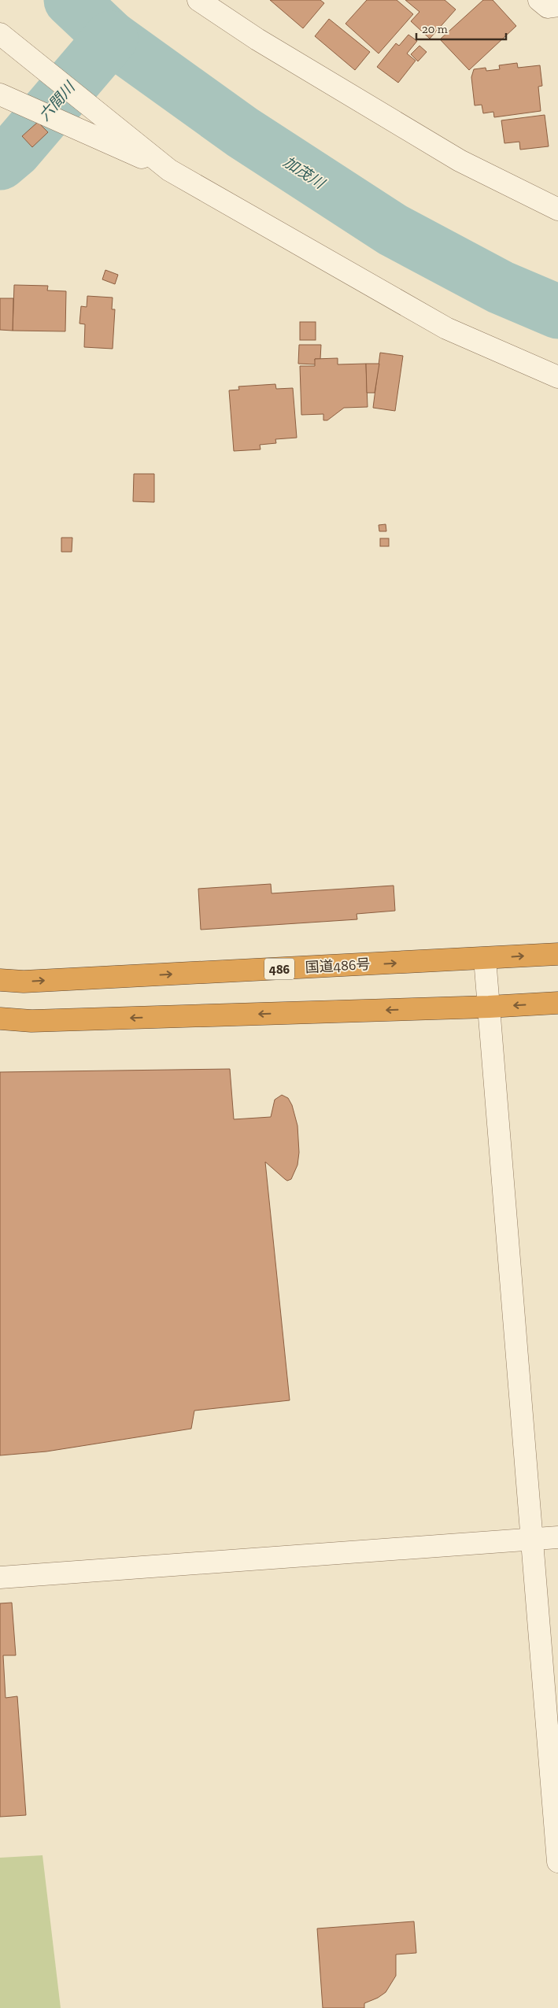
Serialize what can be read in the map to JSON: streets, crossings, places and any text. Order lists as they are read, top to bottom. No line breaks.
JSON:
{"streets":{"highway":["国道486号","486"]},"water":["六間川","加茂川"],"scale_bar":"20 m"}
